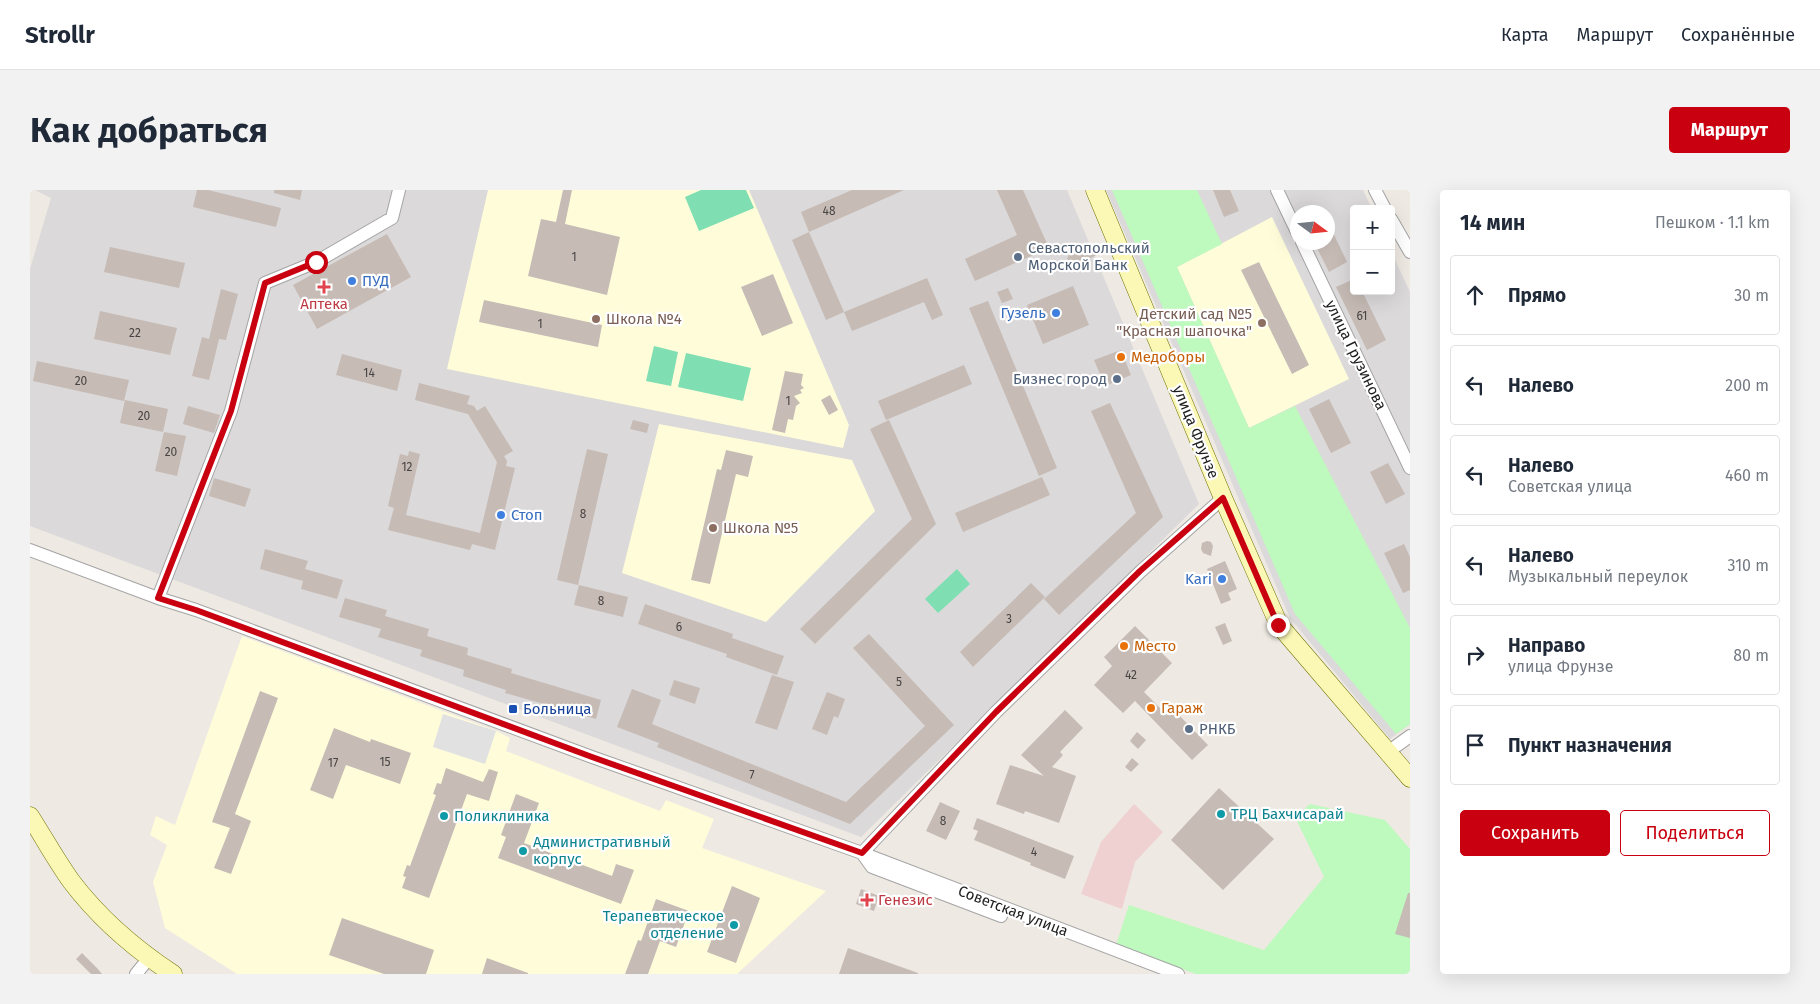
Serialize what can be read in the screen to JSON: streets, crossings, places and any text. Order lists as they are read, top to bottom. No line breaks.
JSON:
{"streets":{"main road":["улица Фрунзе"],"street":["улица Грузинова","Советская улица"]},"places":{"other":["Севастопольский Морской Банк","ПУД","Гузель","Школа №4","Детский сад №5 \"Красная шапочка\"","Медоборы","Бизнес город","Стоп","Школа №5","Kari","Место","Гараж","РНКБ","ТРЦ Бахчисарай","Поликлиника","Административный корпус","Терапевтическое отделение"],"health":["Аптека","Генезис"],"transit":["Больница"]},"house_numbers":["48","1","61","1","22","14","20","1","20","20","12","8","8","3","6","42","5","15","17","7","8","4"],"north":"right","page":{"header":"Strollr","nav":["Карта","Маршрут","Сохранённые"],"buttons":["Маршрут",["Сохранить","Поделиться"]],"title":"Как добраться","heading":["14 мин","Пешком · 1.1 km"],"map_buttons":["+","−"],"list":[["Прямо","30 m"],["Налево","200 m"],["Налево","Советская улица","460 m"],["Налево","Музыкальный переулок","310 m"],["Направо","улица Фрунзе","80 m"],"Пункт назначения"]}}
